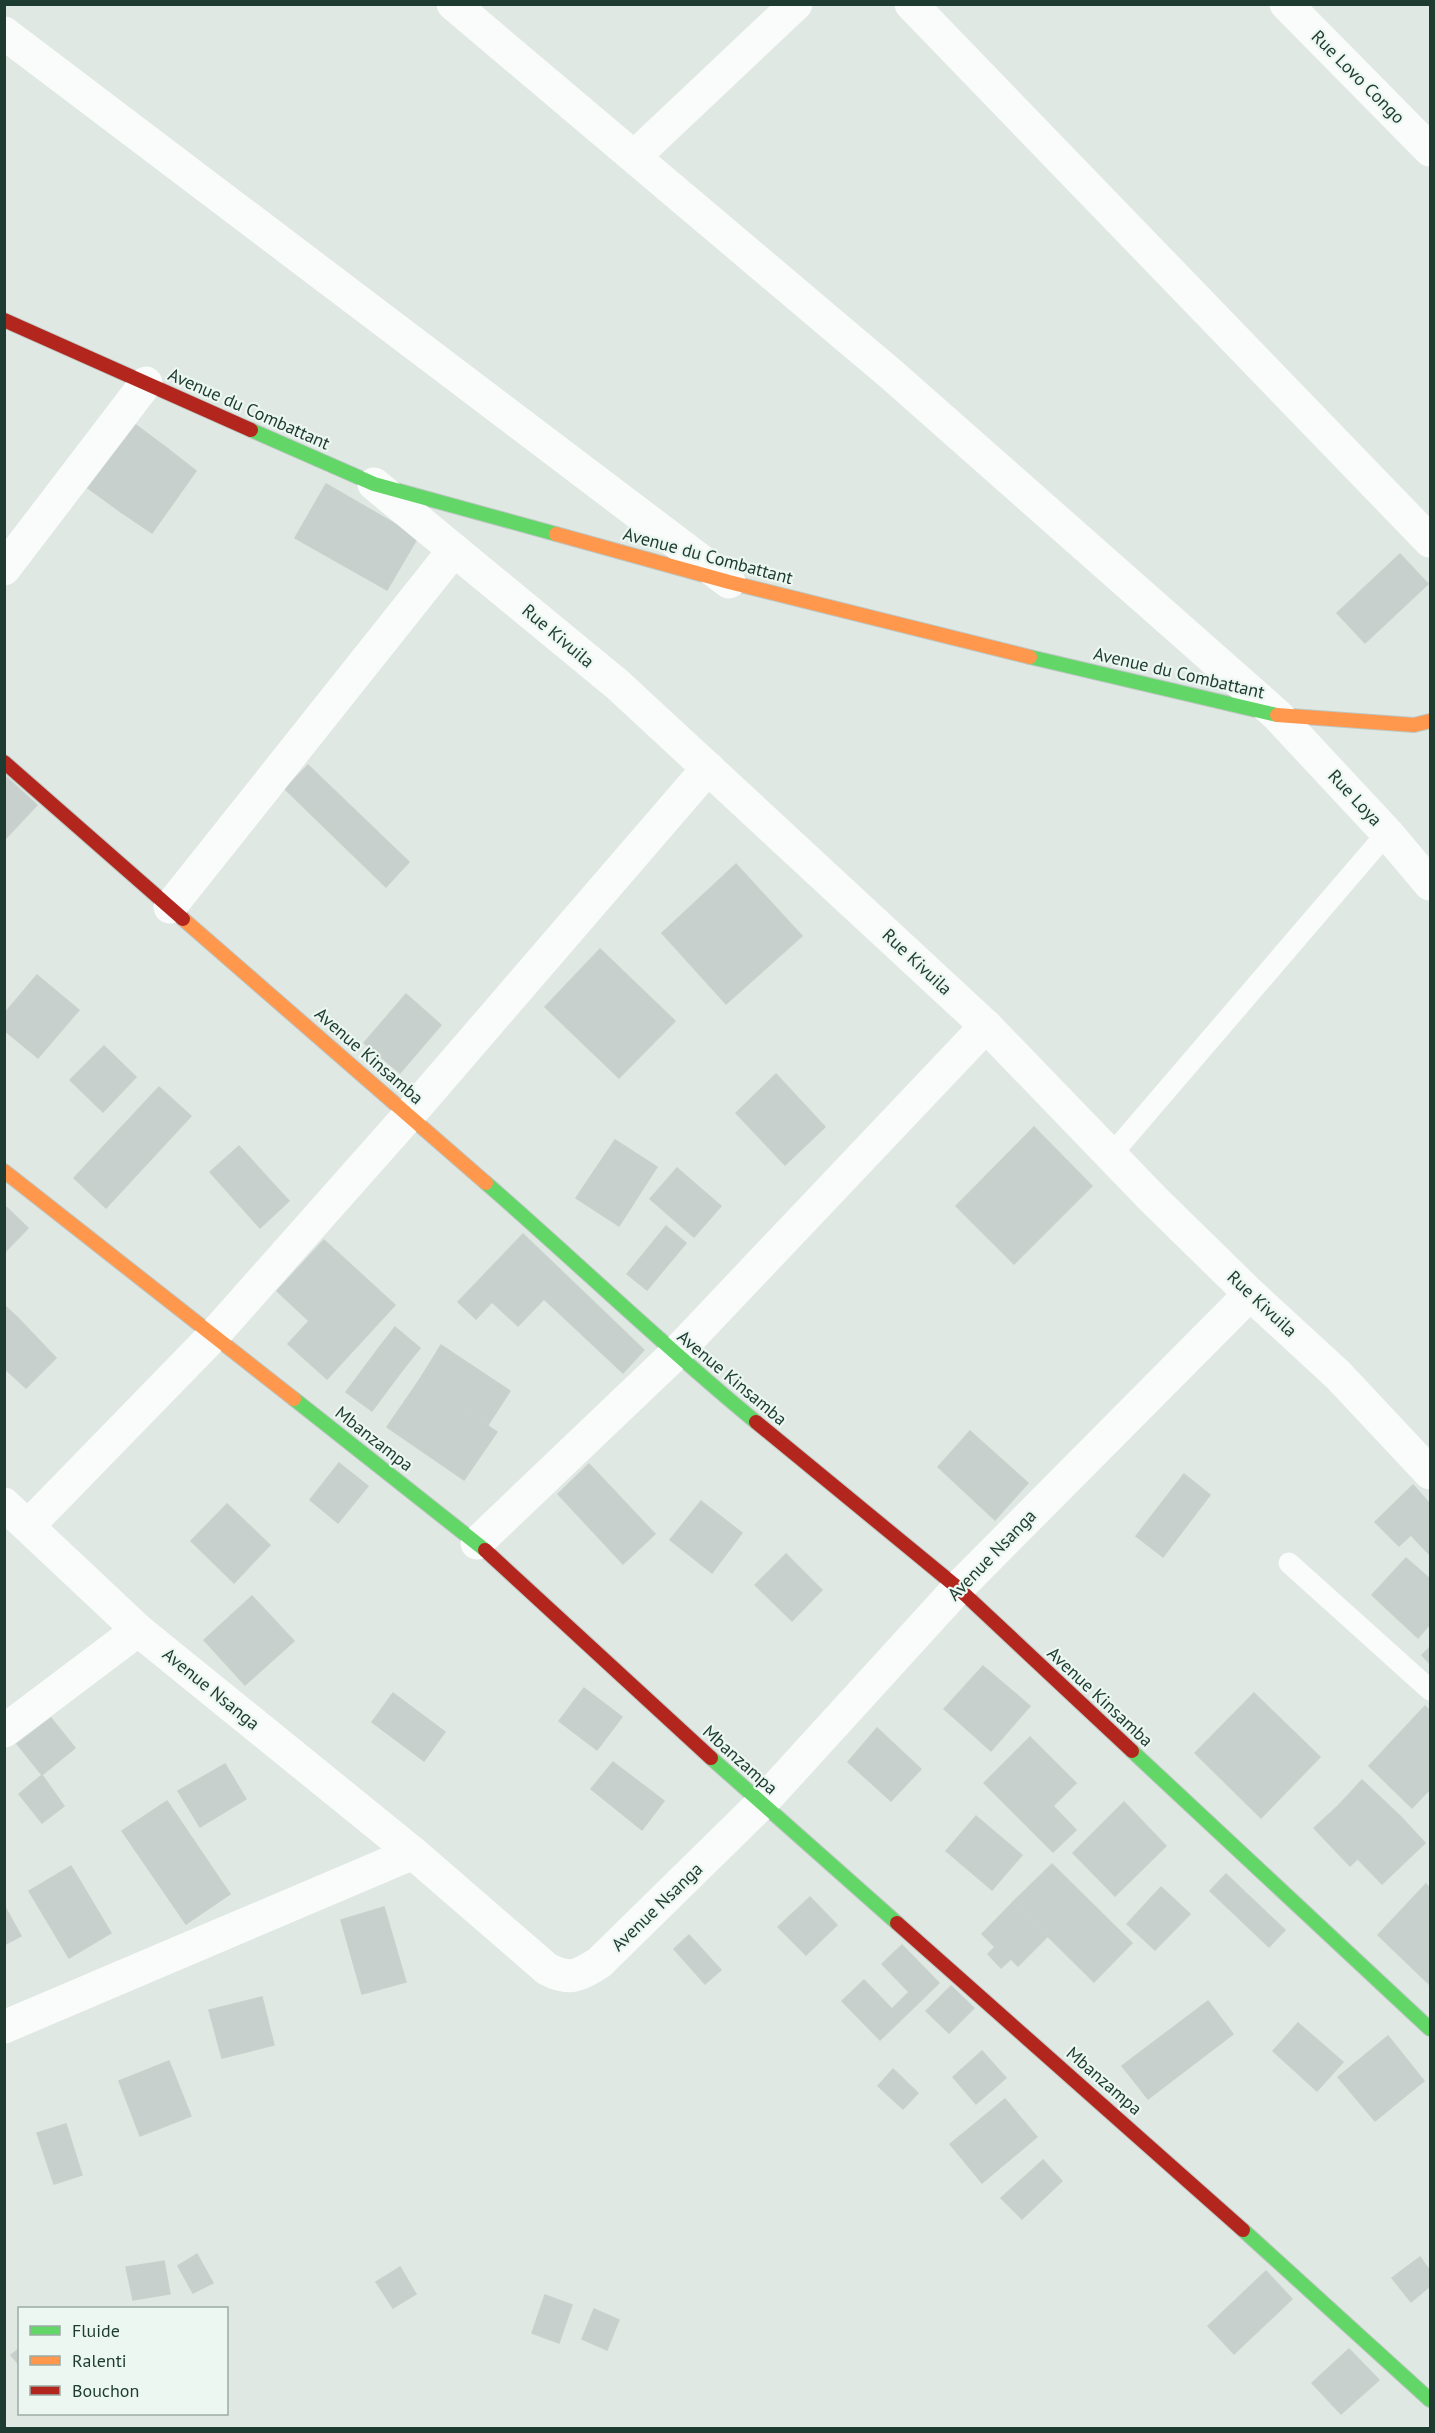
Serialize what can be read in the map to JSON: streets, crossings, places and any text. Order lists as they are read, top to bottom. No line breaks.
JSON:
{"streets":{"street":["Rue Lovo Congo","Avenue du Combattant","Rue Kivuila","Rue Loya","Avenue Kinsamba","Mbanzampa","Avenue Nsanga"]},"crossings":[["Avenue du Combattant","Rue Kivuila"],["Avenue du Combattant","Rue Loya"],["Rue Kivuila","Avenue Nsanga"],["Avenue Kinsamba","Avenue Nsanga"],["Mbanzampa","Avenue Nsanga"]],"legend":["Fluide","Ralenti","Bouchon"]}
